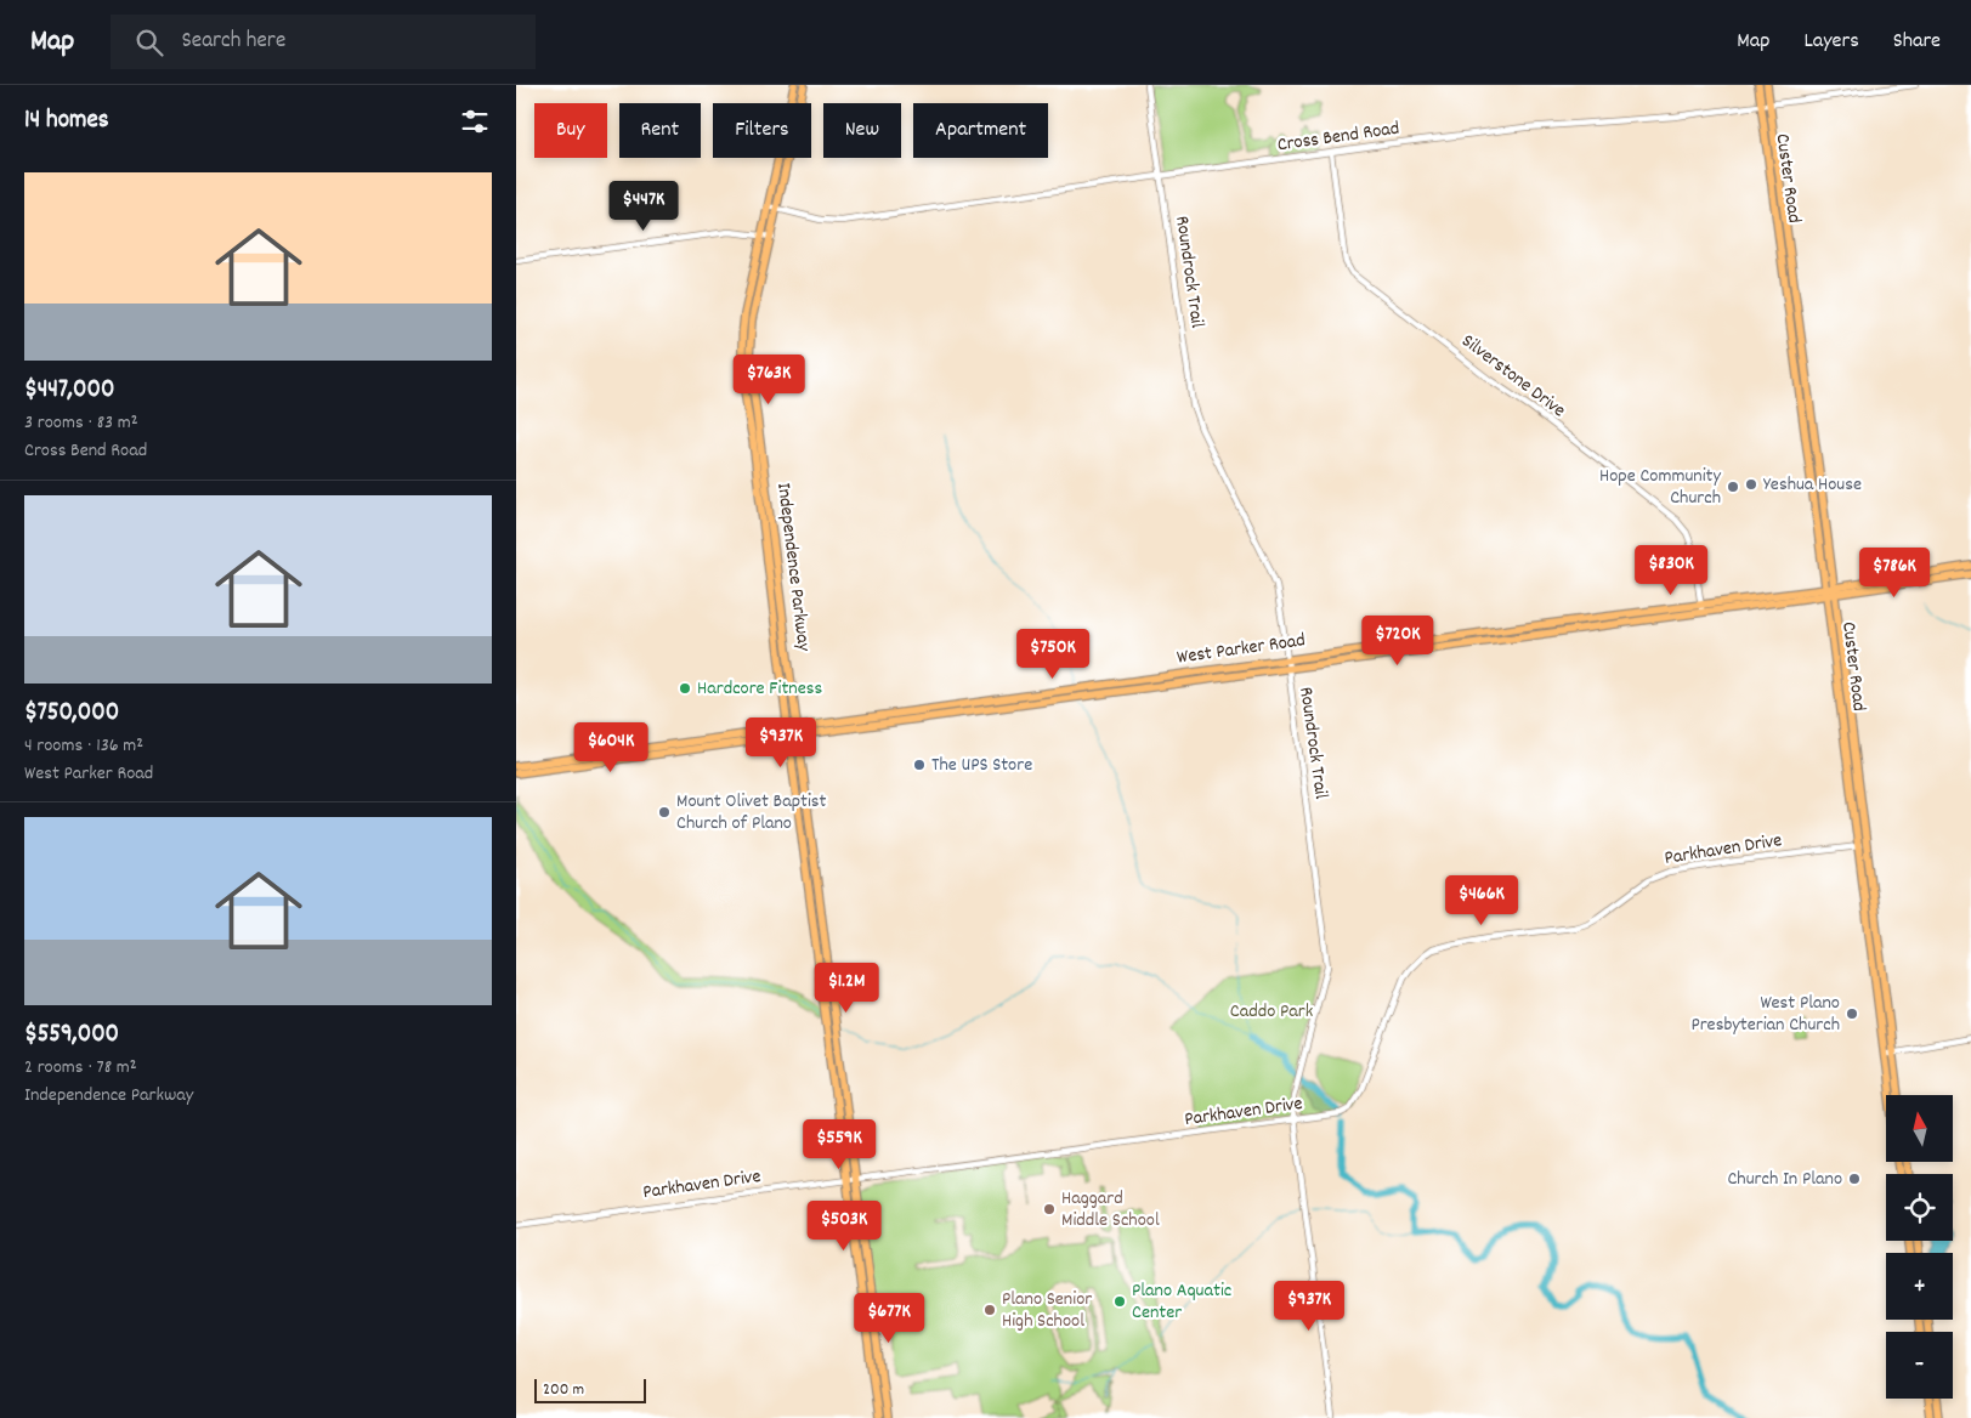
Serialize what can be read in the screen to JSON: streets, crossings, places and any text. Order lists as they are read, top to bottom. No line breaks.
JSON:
{"streets":{"main road":["Custer Road","Independence Parkway","West Parker Road"],"street":["Cross Bend Road","Roundrock Trail","Silverstone Drive","Parkhaven Drive"]},"crossings":[["Cross Bend Road","Custer Road"],["Cross Bend Road","Roundrock Trail"],["Cross Bend Road","Silverstone Drive"],["Cross Bend Road","Independence Parkway"],["Custer Road","West Parker Road"],["Custer Road","Parkhaven Drive"],["Roundrock Trail","West Parker Road"],["Roundrock Trail","Parkhaven Drive"],["Silverstone Drive","West Parker Road"],["Independence Parkway","West Parker Road"],["Independence Parkway","Parkhaven Drive"]],"parks":["Caddo Park"],"places":["Yeshua House","Hope Community Church","Hardcore Fitness","The UPS Store","Mount Olivet Baptist Church of Plano","West Plano Presbyterian Church","Church In Plano","Haggard Middle School","Plano Aquatic Center","Plano Senior High School"],"scale_bar":"200 m","north":"top","page":{"header":"Map","search":"Search here","nav":["Map","Layers","Share"],"heading":"14 homes","chip":["Buy","Rent","Filters","New","Apartment"],"list":[{"name":"$447,000","note":"3 rooms · 83 m² · Cross Bend Road"},{"name":"$750,000","note":"4 rooms · 136 m² · West Parker Road"},{"name":"$559,000","note":"2 rooms · 78 m² · Independence Parkway"}],"price":["$447K","$763K","$830K","$786K","$720K","$750K","$937K","$604K","$466K","$1.2M","$559K","$503K","$937K","$677K"],"map_buttons":["+","−"],"scale":"200 m"}}
